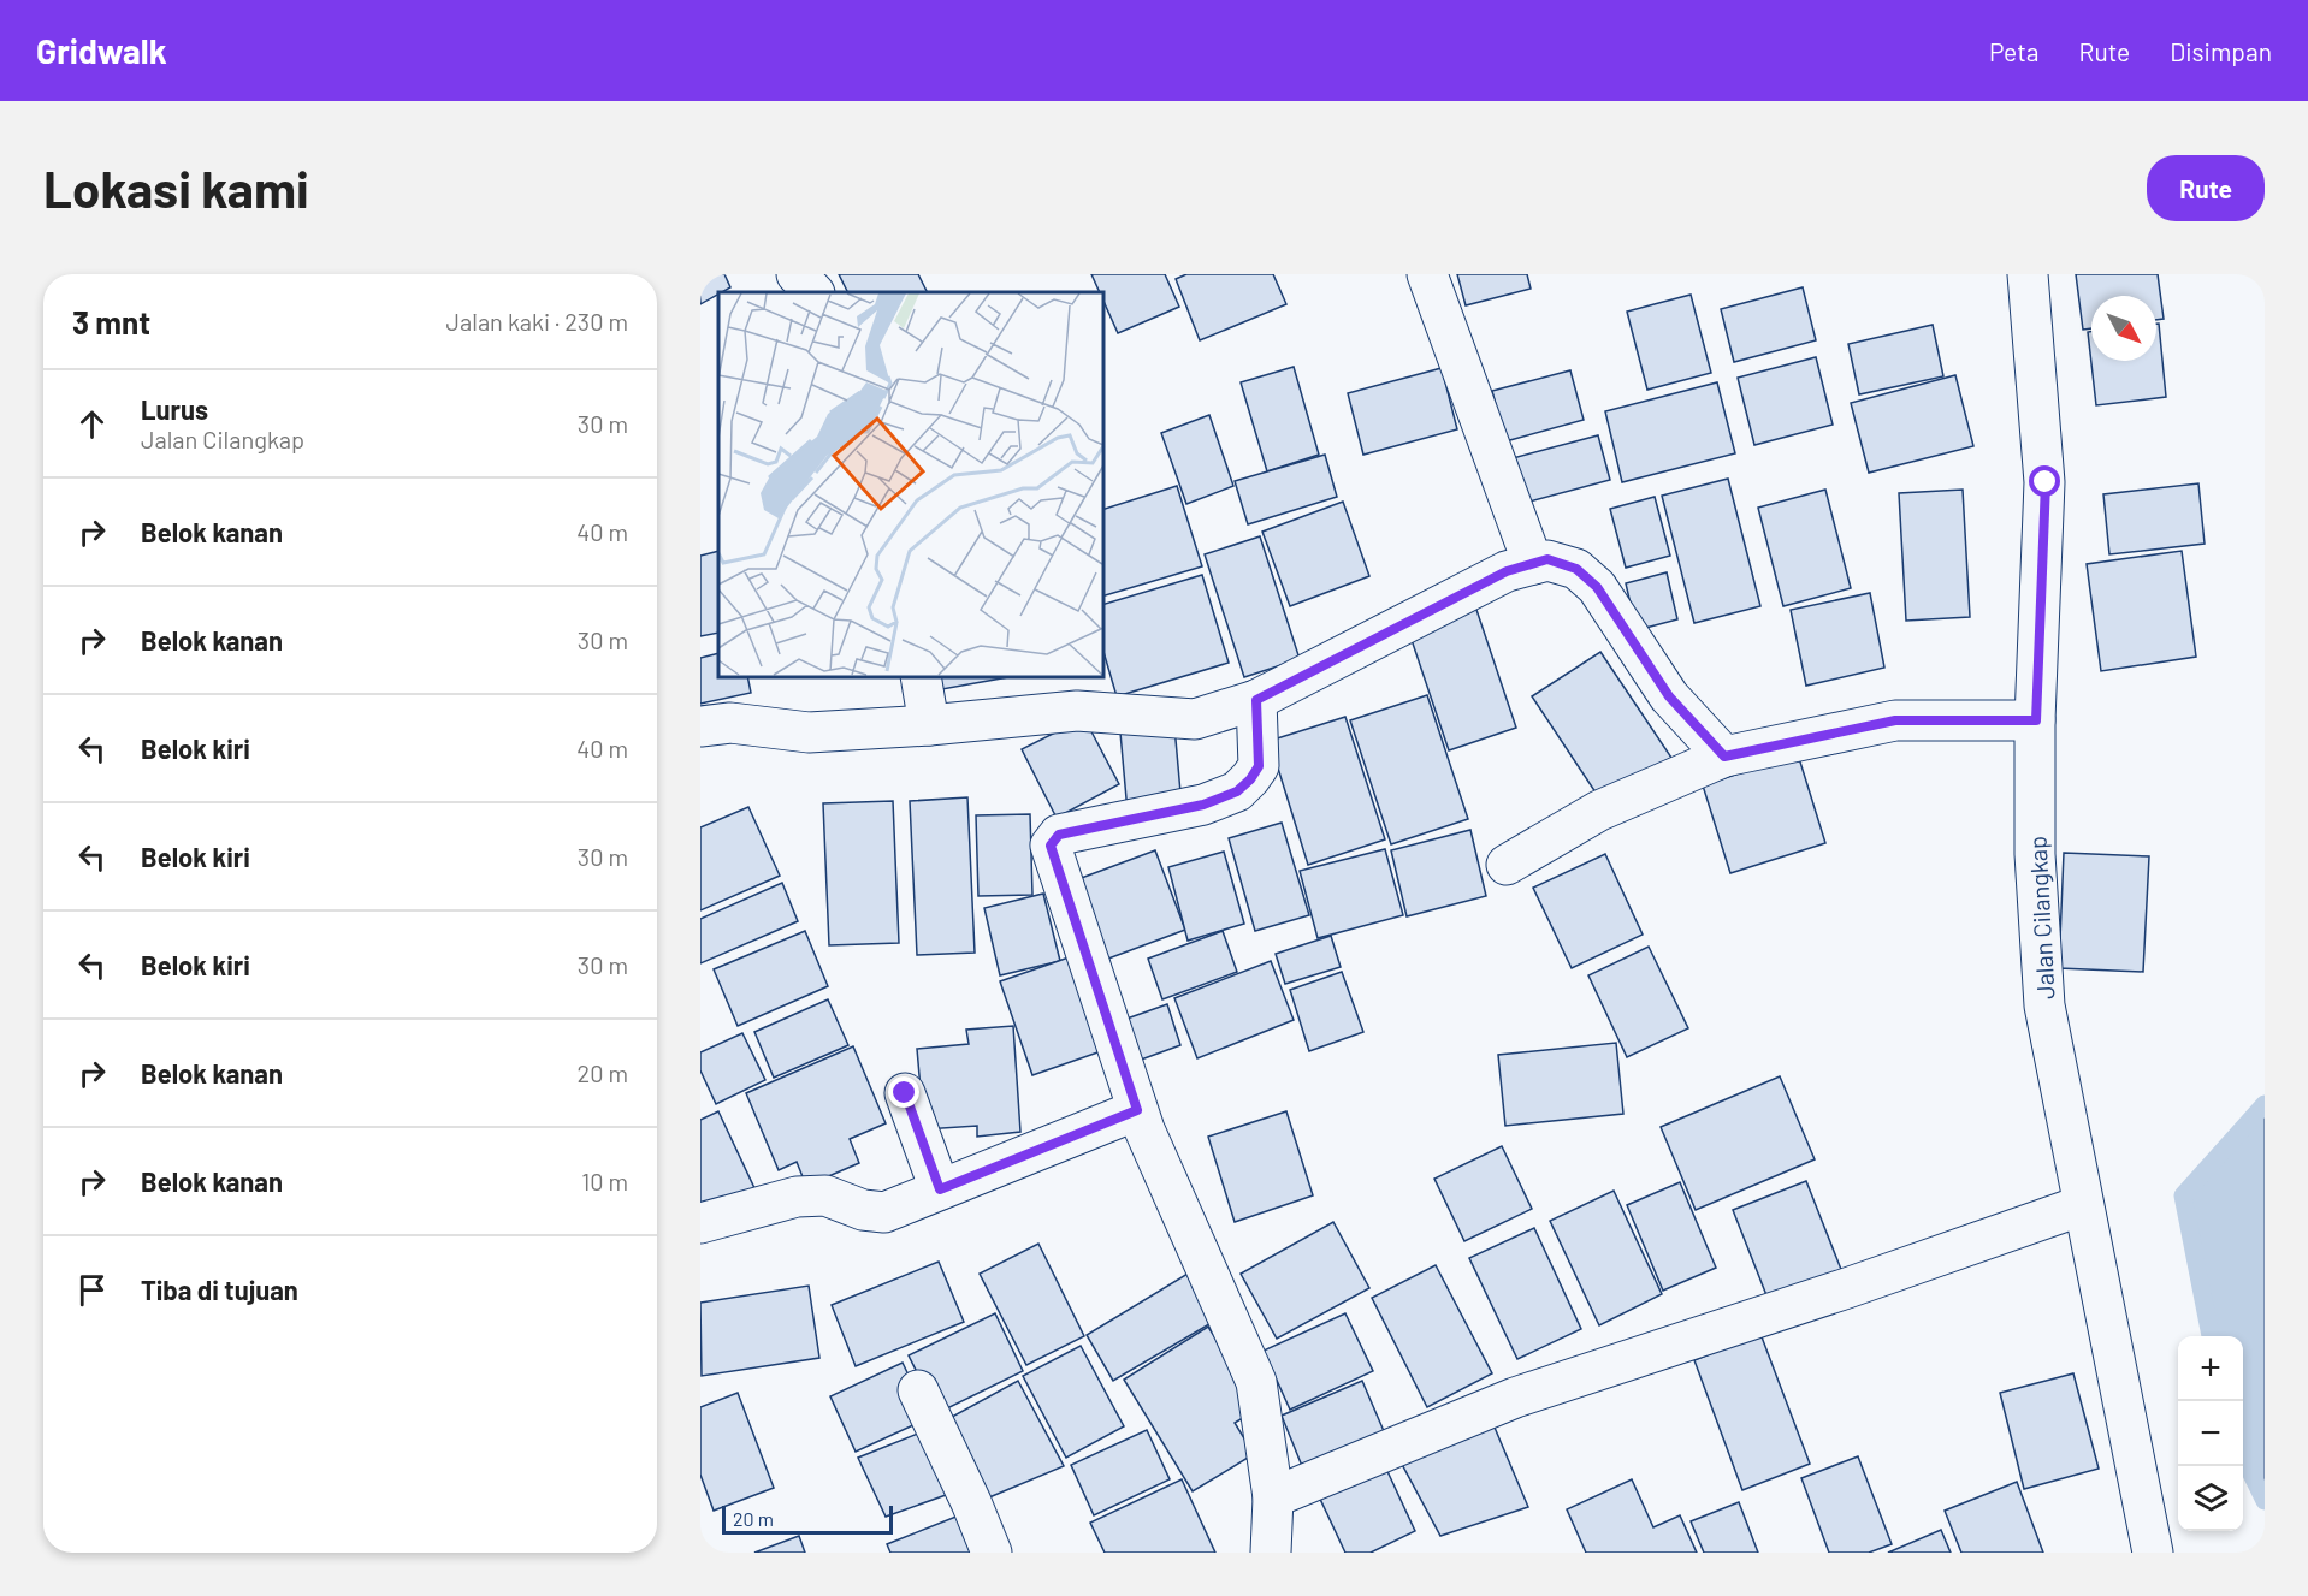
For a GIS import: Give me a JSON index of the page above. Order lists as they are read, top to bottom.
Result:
{
  "streets": {
    "street": ["Jalan Cilangkap"]
  },
  "scale_bar": "20 m",
  "north": "bottom right",
  "page": {
    "header": "Gridwalk",
    "nav": ["Peta", "Rute", "Disimpan"],
    "buttons": "Rute",
    "title": "Lokasi kami",
    "heading": ["3 mnt", "Jalan kaki · 230 m"],
    "list": [
      ["Lurus", "Jalan Cilangkap", "30 m"],
      ["Belok kanan", "40 m"],
      ["Belok kanan", "30 m"],
      ["Belok kiri", "40 m"],
      ["Belok kiri", "30 m"],
      ["Belok kiri", "30 m"],
      ["Belok kanan", "20 m"],
      ["Belok kanan", "10 m"],
      "Tiba di tujuan"
    ],
    "map_buttons": ["+", "−"],
    "scale": "20 m"
  }
}
